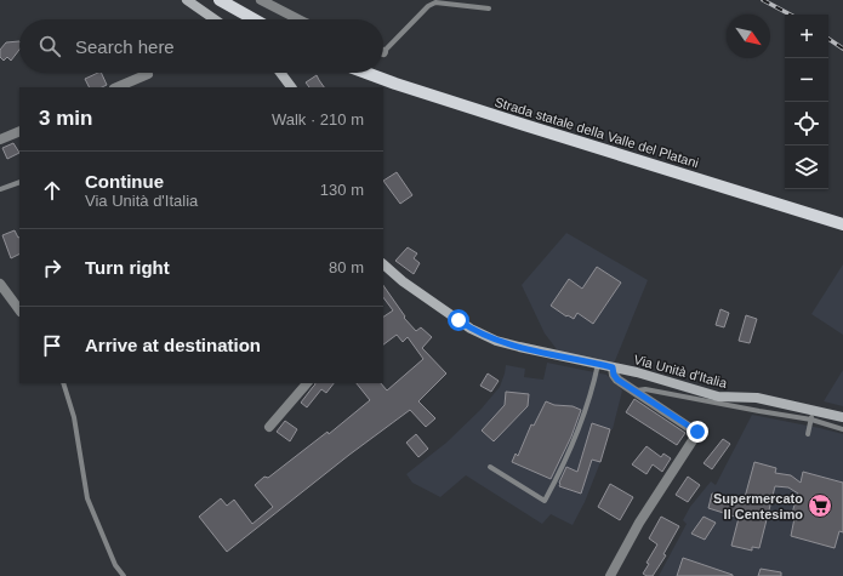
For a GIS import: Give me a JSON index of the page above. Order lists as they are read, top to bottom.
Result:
{
  "streets": {
    "main road": ["Strada statale della Valle del Platani"],
    "street": ["Via Unità d'Italia"]
  },
  "places": {
    "supermarket": ["Supermercato Il Centesimo"]
  },
  "north": "bottom right",
  "page": {
    "map_buttons": ["+", "−"],
    "search": "Search here",
    "heading": ["3 min", "Walk · 210 m"],
    "list": [
      ["Continue", "Via Unità d'Italia", "130 m"],
      ["Turn right", "80 m"],
      "Arrive at destination"
    ]
  }
}
